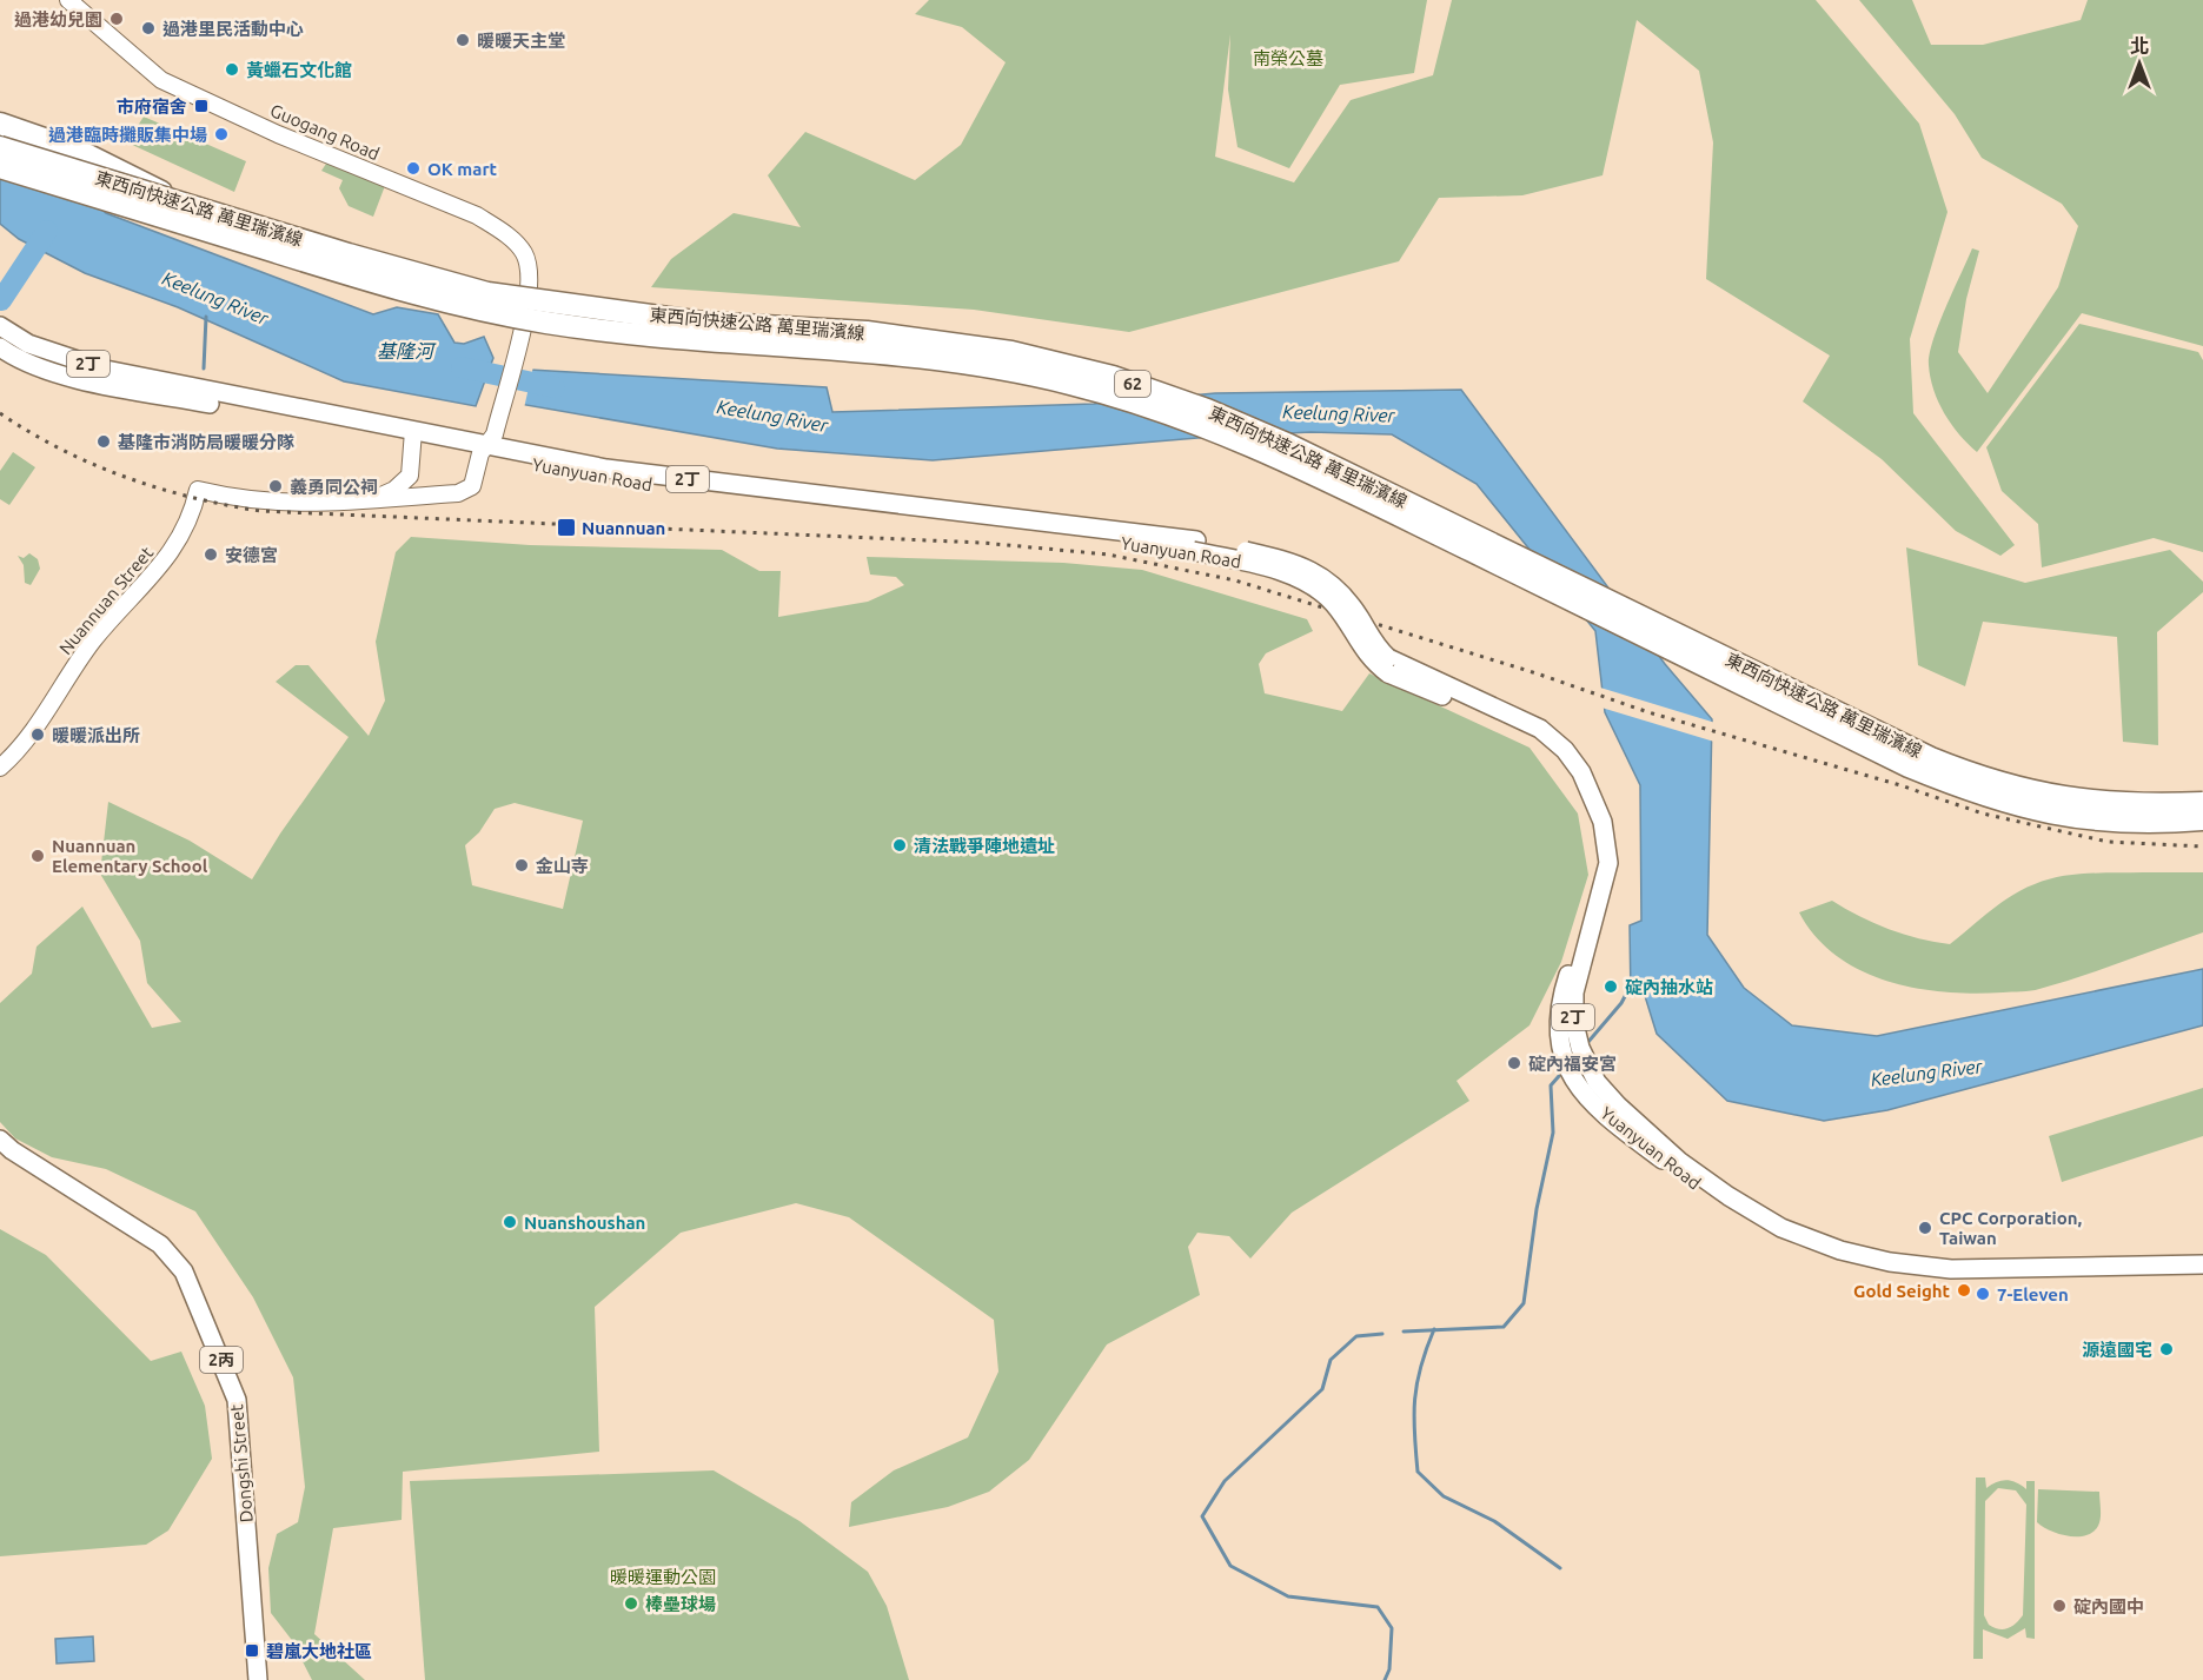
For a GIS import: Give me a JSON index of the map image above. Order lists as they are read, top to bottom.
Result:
{
  "streets": {
    "highway": ["東西向快速公路 萬里瑞濱線", "62"],
    "main road": [
      "2丁",
      "Yuanyuan Road",
      "2丙",
      "Dongshi Street"
    ],
    "street": ["Guogang Road", "Nuannuan Street"]
  },
  "crossings": [
    ["Guogang Road", "Yuanyuan Road"],
    ["Guogang Road", "Nuannuan Street"],
    ["2丁", "Yuanyuan Road"],
    ["Yuanyuan Road", "Nuannuan Street"]
  ],
  "water": ["Keelung River", "基隆河"],
  "parks": ["南榮公墓", "暖暖運動公園"],
  "places": {
    "other": [
      "過港幼兒園",
      "過港里民活動中心",
      "暖暖天主堂",
      "黃蠟石文化館",
      "過港臨時攤販集中場",
      "OK mart",
      "基隆市消防局暖暖分隊",
      "義勇同公祠",
      "安德宮",
      "暖暖派出所",
      "清法戰爭陣地遺址",
      "Nuannuan Elementary School",
      "金山寺",
      "碇內抽水站",
      "碇內福安宮",
      "Nuanshoushan",
      "CPC Corporation, Taiwan",
      "Gold Seight",
      "7-Eleven",
      "源遠國宅",
      "棒壘球場",
      "碇內國中"
    ],
    "transit": ["市府宿舍", "Nuannuan", "碧嵐大地社區"]
  },
  "north": "top"
}
